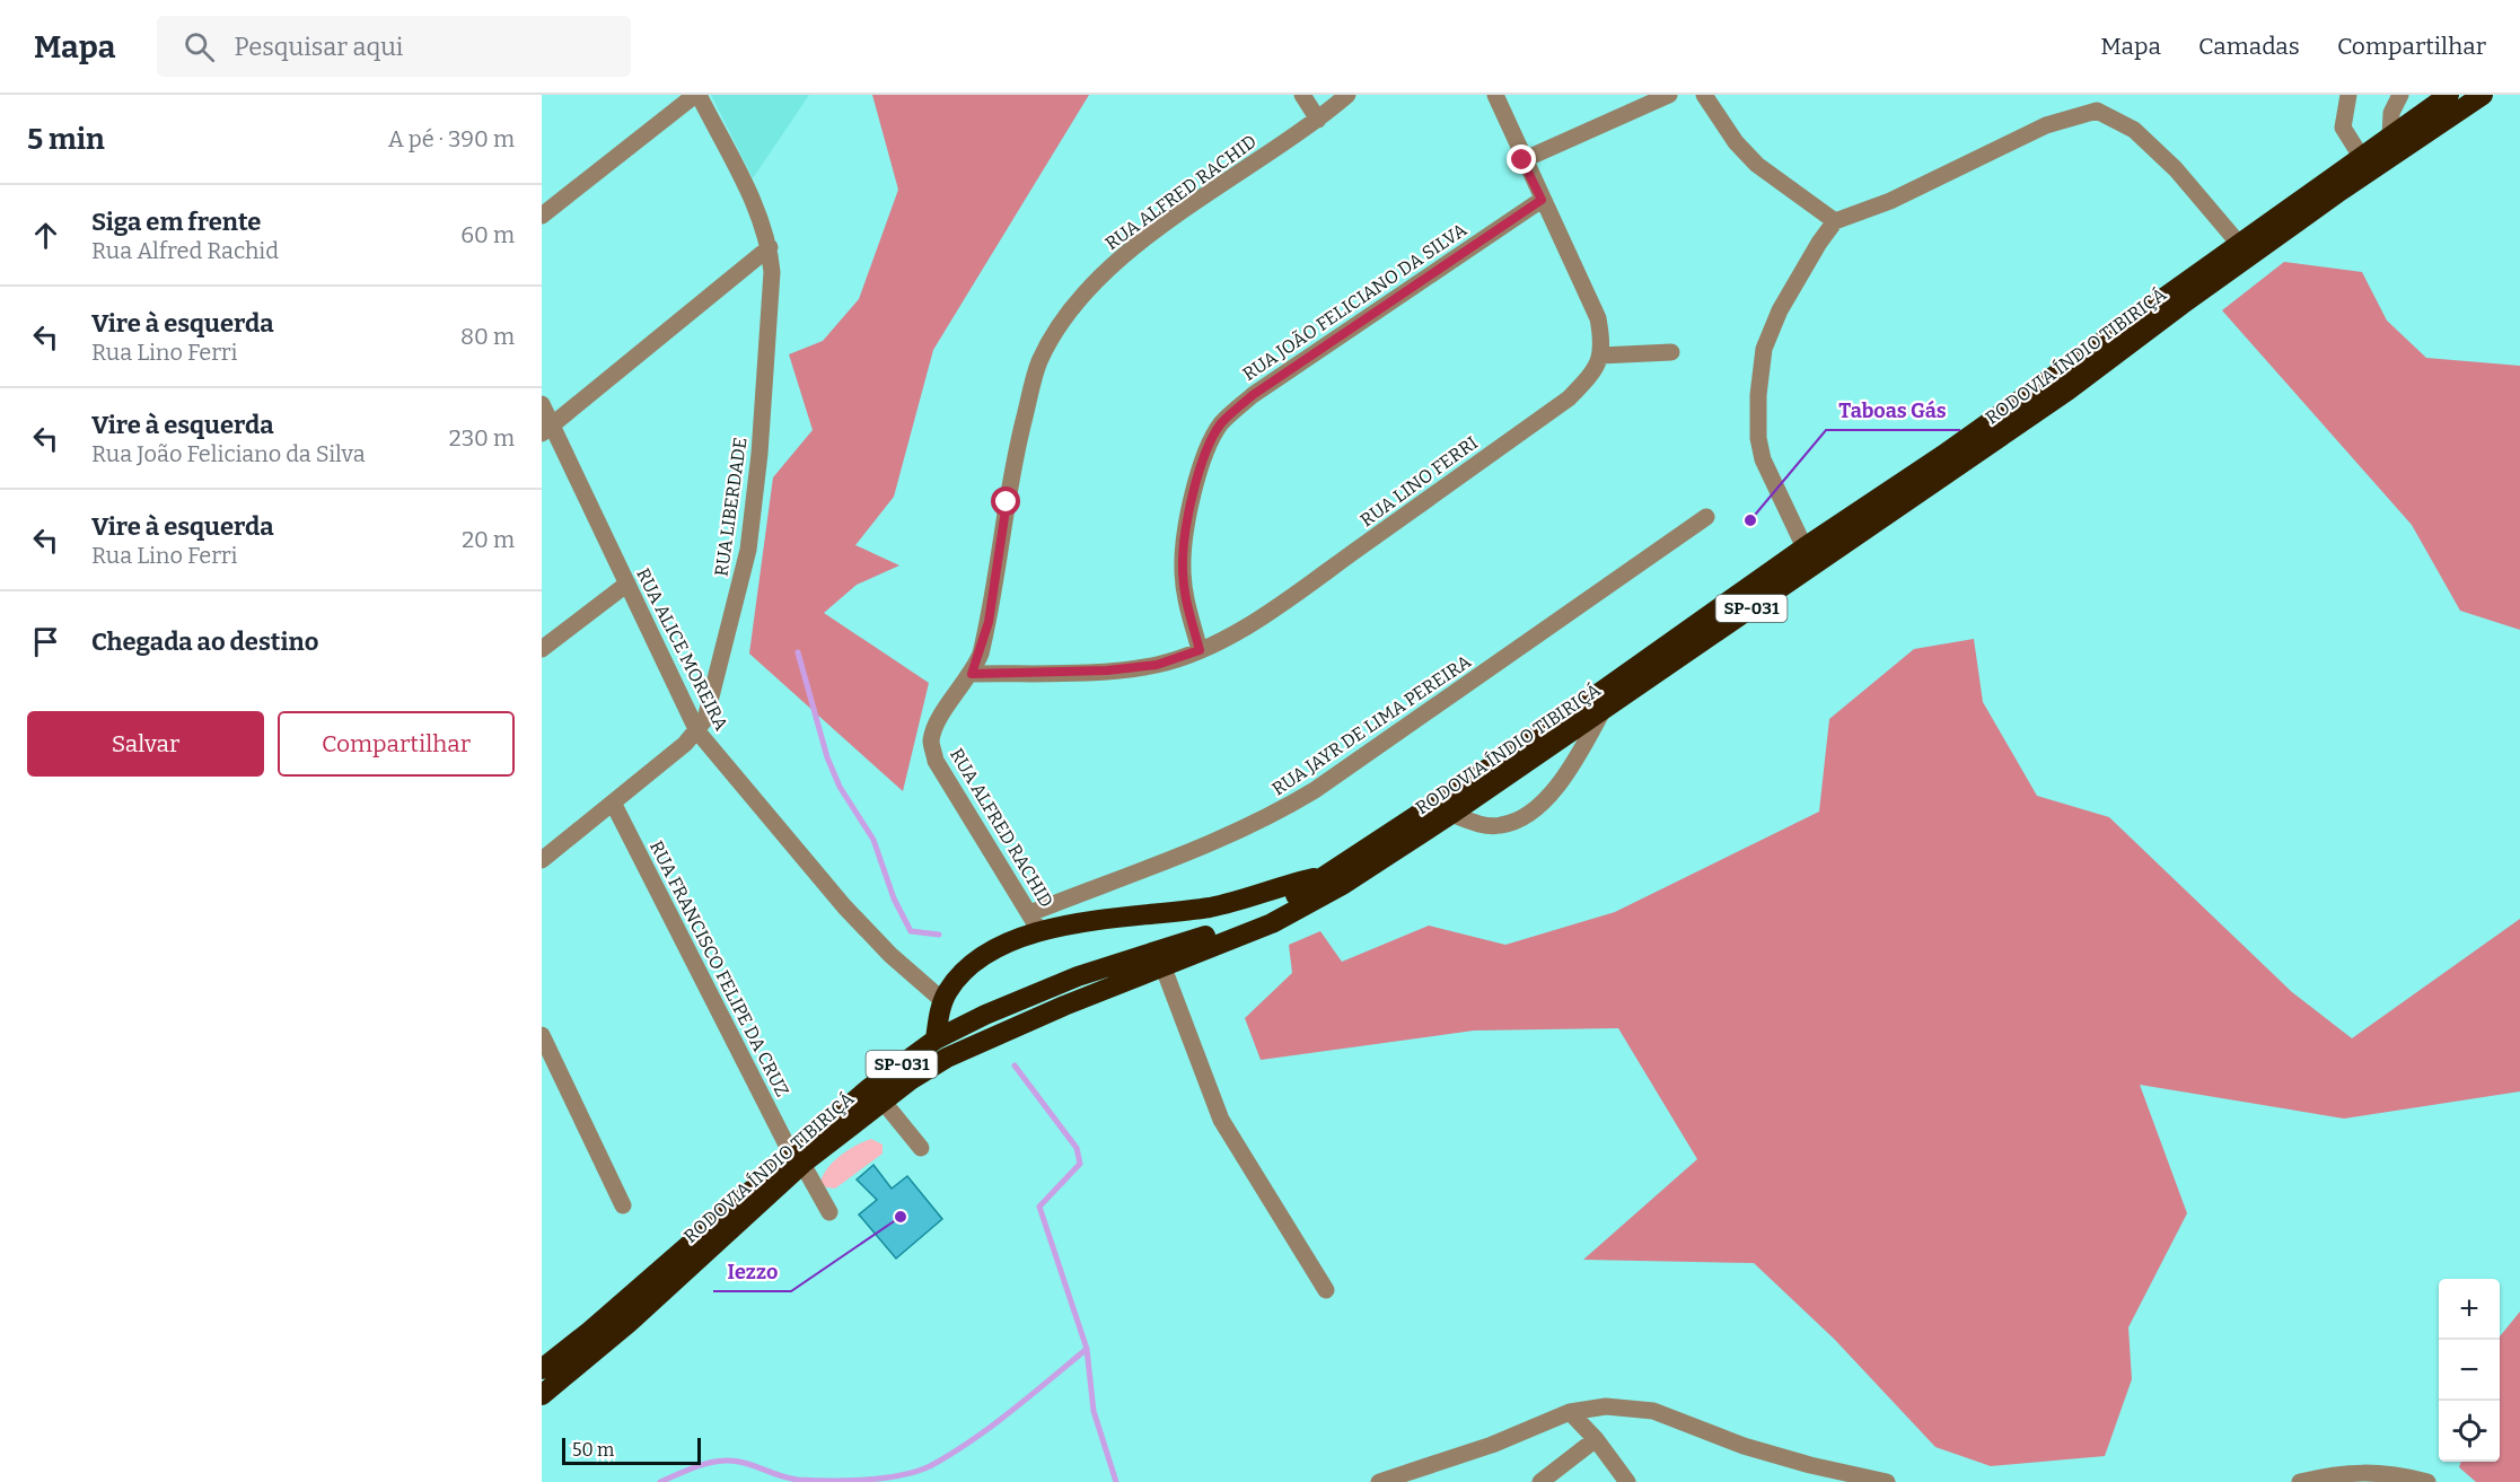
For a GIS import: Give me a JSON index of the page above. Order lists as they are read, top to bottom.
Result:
{
  "streets": {
    "highway": ["RODOVIA ÍNDIO TIBIRIÇÁ", "SP-031"],
    "street": [
      "RUA ALFRED RACHID",
      "RUA JOÃO FELICIANO DA SILVA",
      "RUA LINO FERRI",
      "RUA LIBERDADE",
      "RUA ALICE MOREIRA",
      "RUA JAYR DE LIMA PEREIRA",
      "RUA FRANCISCO FELIPE DA CRUZ"
    ]
  },
  "crossings": [
    ["RUA ALFRED RACHID", "RUA LINO FERRI"],
    ["RUA ALFRED RACHID", "RUA JAYR DE LIMA PEREIRA"],
    ["RUA JOÃO FELICIANO DA SILVA", "RUA LINO FERRI"],
    ["RODOVIA ÍNDIO TIBIRIÇÁ", "RUA FRANCISCO FELIPE DA CRUZ"],
    ["RUA LIBERDADE", "RUA ALICE MOREIRA"],
    ["RUA LIBERDADE", "RUA FRANCISCO FELIPE DA CRUZ"]
  ],
  "places": ["Taboas Gás", "Iezzo"],
  "scale_bar": "50 m",
  "page": {
    "header": "Mapa",
    "search": "Pesquisar aqui",
    "nav": ["Mapa", "Camadas", "Compartilhar"],
    "heading": ["5 min", "A pé · 390 m"],
    "list": [
      ["Siga em frente", "Rua Alfred Rachid", "60 m"],
      ["Vire à esquerda", "Rua Lino Ferri", "80 m"],
      ["Vire à esquerda", "Rua João Feliciano da Silva", "230 m"],
      ["Vire à esquerda", "Rua Lino Ferri", "20 m"],
      "Chegada ao destino"
    ],
    "buttons": ["Salvar", "Compartilhar"],
    "map_buttons": ["+", "−"],
    "scale": "50 m"
  }
}
